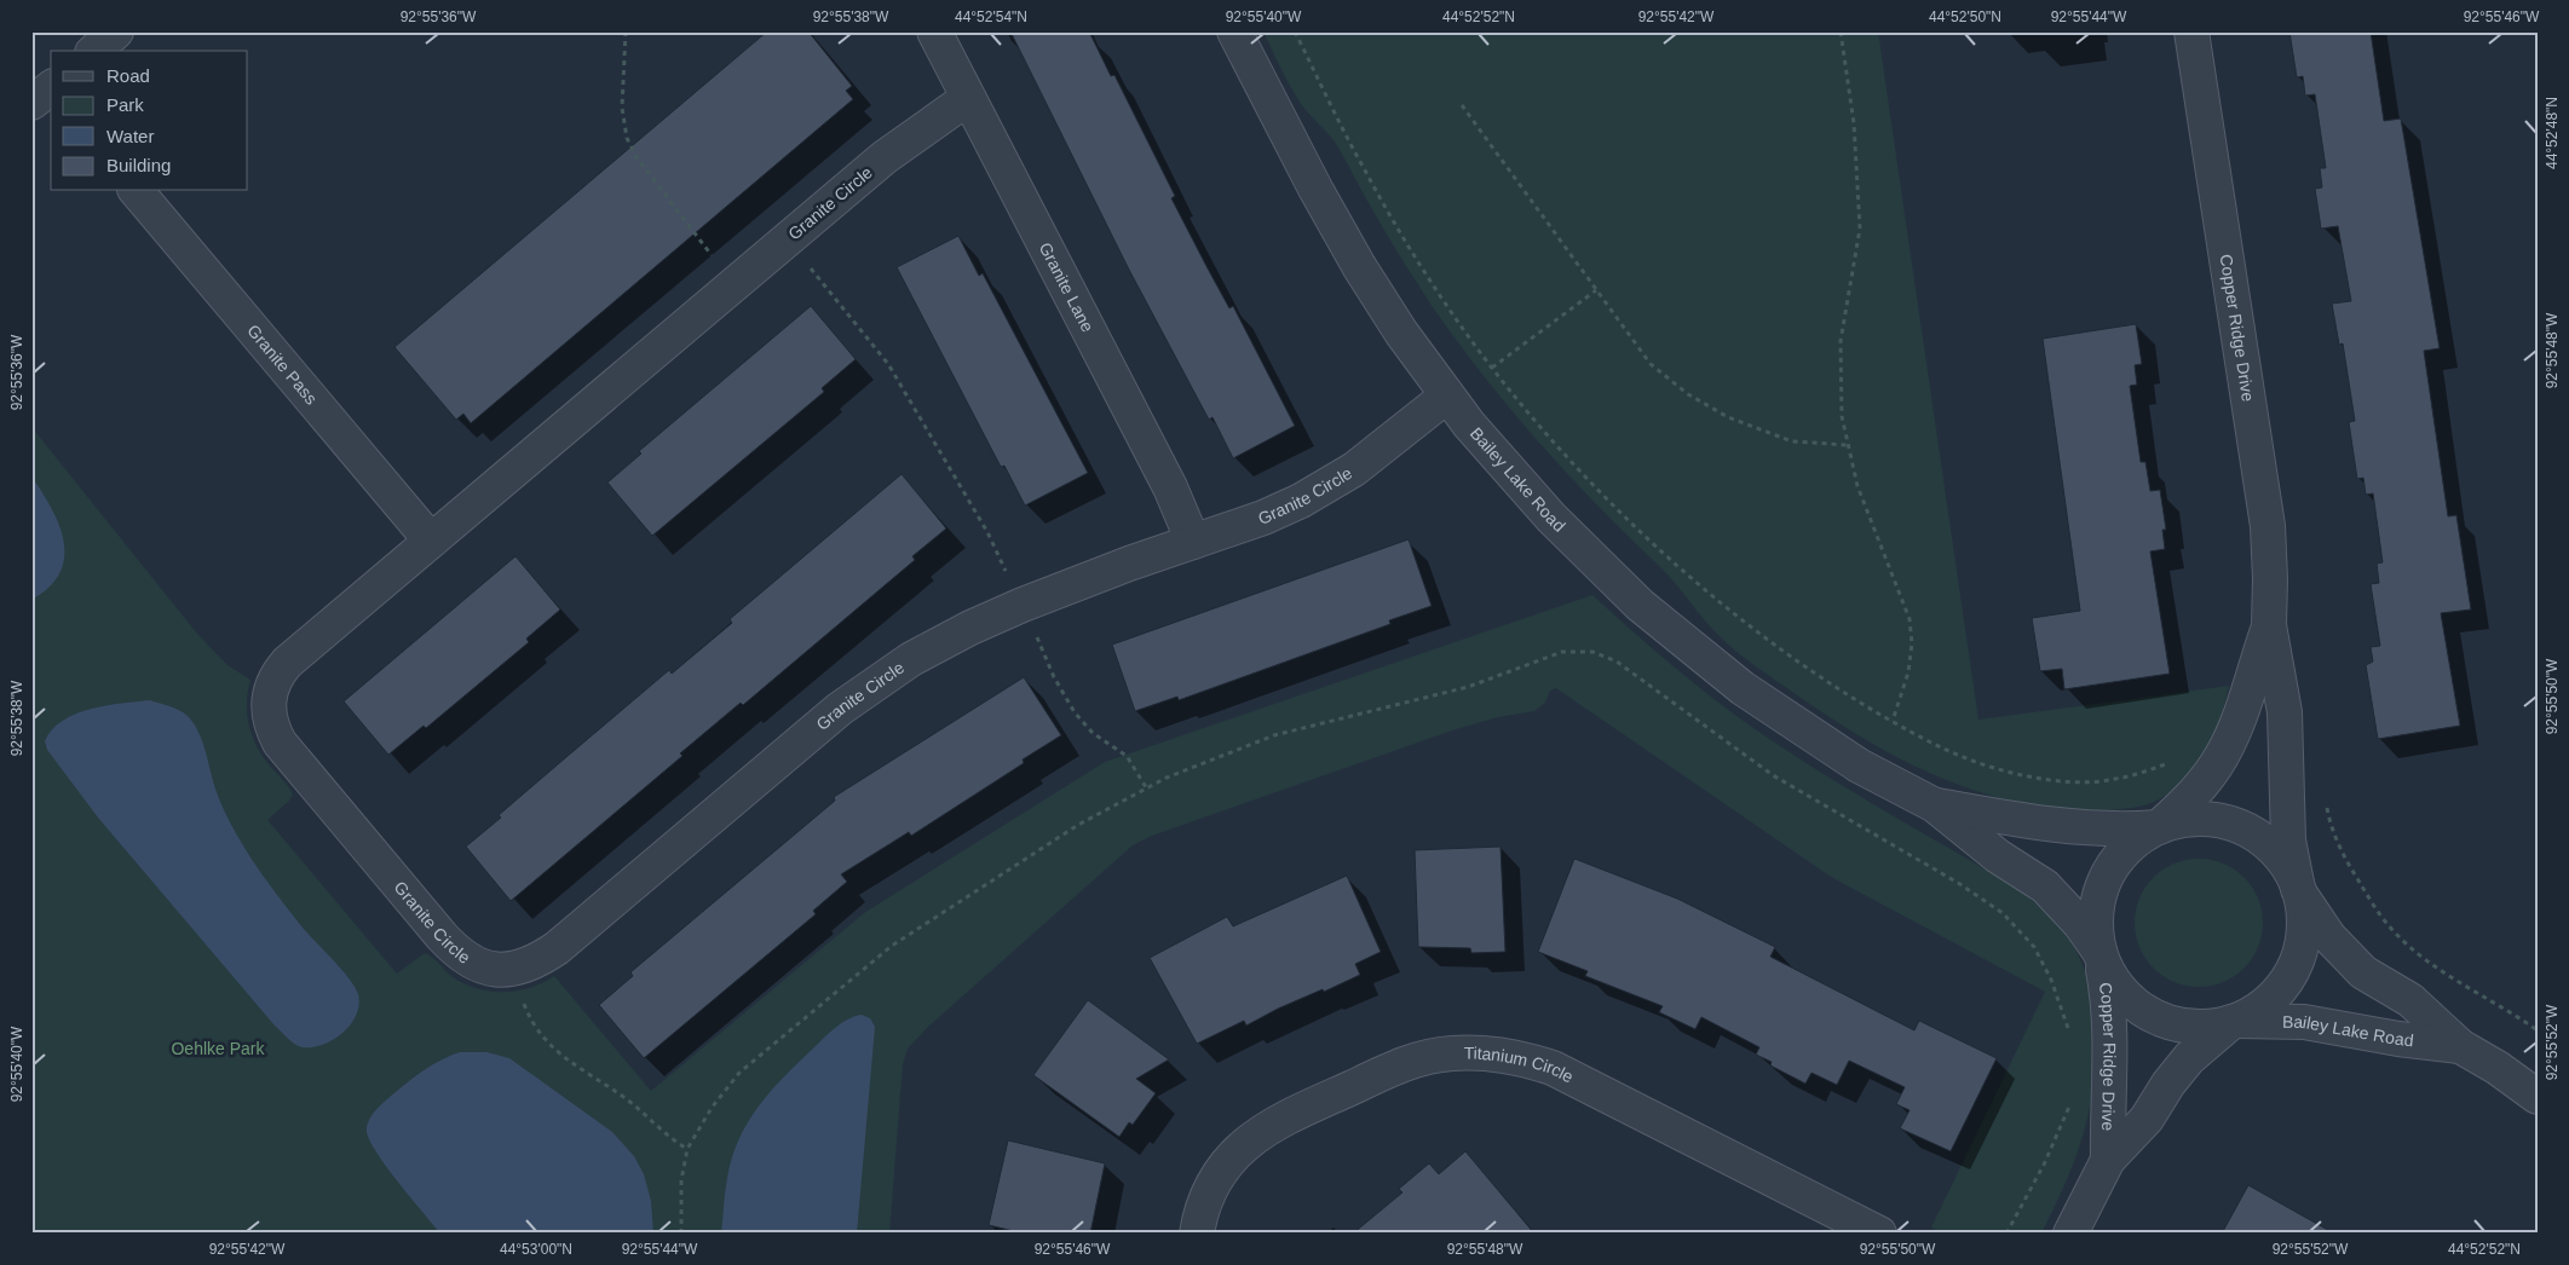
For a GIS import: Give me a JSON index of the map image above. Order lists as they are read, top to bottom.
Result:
{
  "streets": {
    "street": [
      "Granite Circle",
      "Granite Lane",
      "Copper Ridge Drive",
      "Granite Pass",
      "Bailey Lake Road",
      "Titanium Circle"
    ]
  },
  "crossings": [
    ["Granite Circle", "Granite Lane"],
    ["Granite Circle", "Granite Pass"],
    ["Granite Circle", "Bailey Lake Road"],
    ["Copper Ridge Drive", "Bailey Lake Road"]
  ],
  "parks": ["Oehlke Park"],
  "legend": [
    "Road",
    "Park",
    "Water",
    "Building"
  ],
  "coordinates": [
    "92°55'36\"W",
    "92°55'38\"W",
    "44°52'54\"N",
    "92°55'40\"W",
    "44°52'52\"N",
    "92°55'42\"W",
    "44°52'50\"N",
    "92°55'44\"W",
    "92°55'46\"W",
    "44°52'48\"N",
    "92°55'48\"W",
    "92°55'50\"W",
    "92°55'52\"W",
    "44°53'00\"N"
  ]
}
